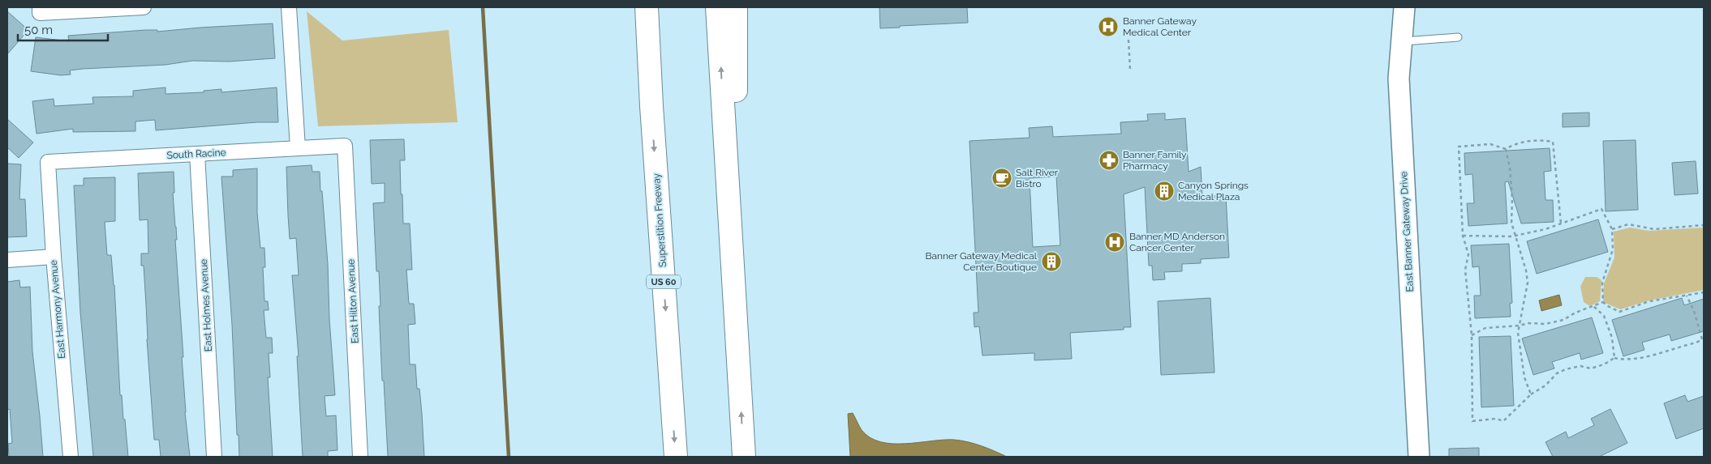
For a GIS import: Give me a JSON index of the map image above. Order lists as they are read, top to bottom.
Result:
{
  "streets": {
    "highway": ["Superstition Freeway", "US 60"],
    "street": [
      "South Racine",
      "East Banner Gateway Drive",
      "East Hilton Avenue",
      "East Holmes Avenue",
      "East Harmony Avenue"
    ]
  },
  "crossings": [
    ["South Racine", "East Hilton Avenue"],
    ["South Racine", "East Holmes Avenue"],
    ["South Racine", "East Harmony Avenue"]
  ],
  "places": {
    "hospital": ["Banner Gateway Medical Center", "Banner MD Anderson Cancer Center"],
    "pharmacy": ["Banner Family Pharmacy"],
    "cafe": ["Salt River Bistro"],
    "building": ["Canyon Springs Medical Plaza", "Banner Gateway Medical Center Boutique"]
  },
  "scale_bar": "50 m"
}
